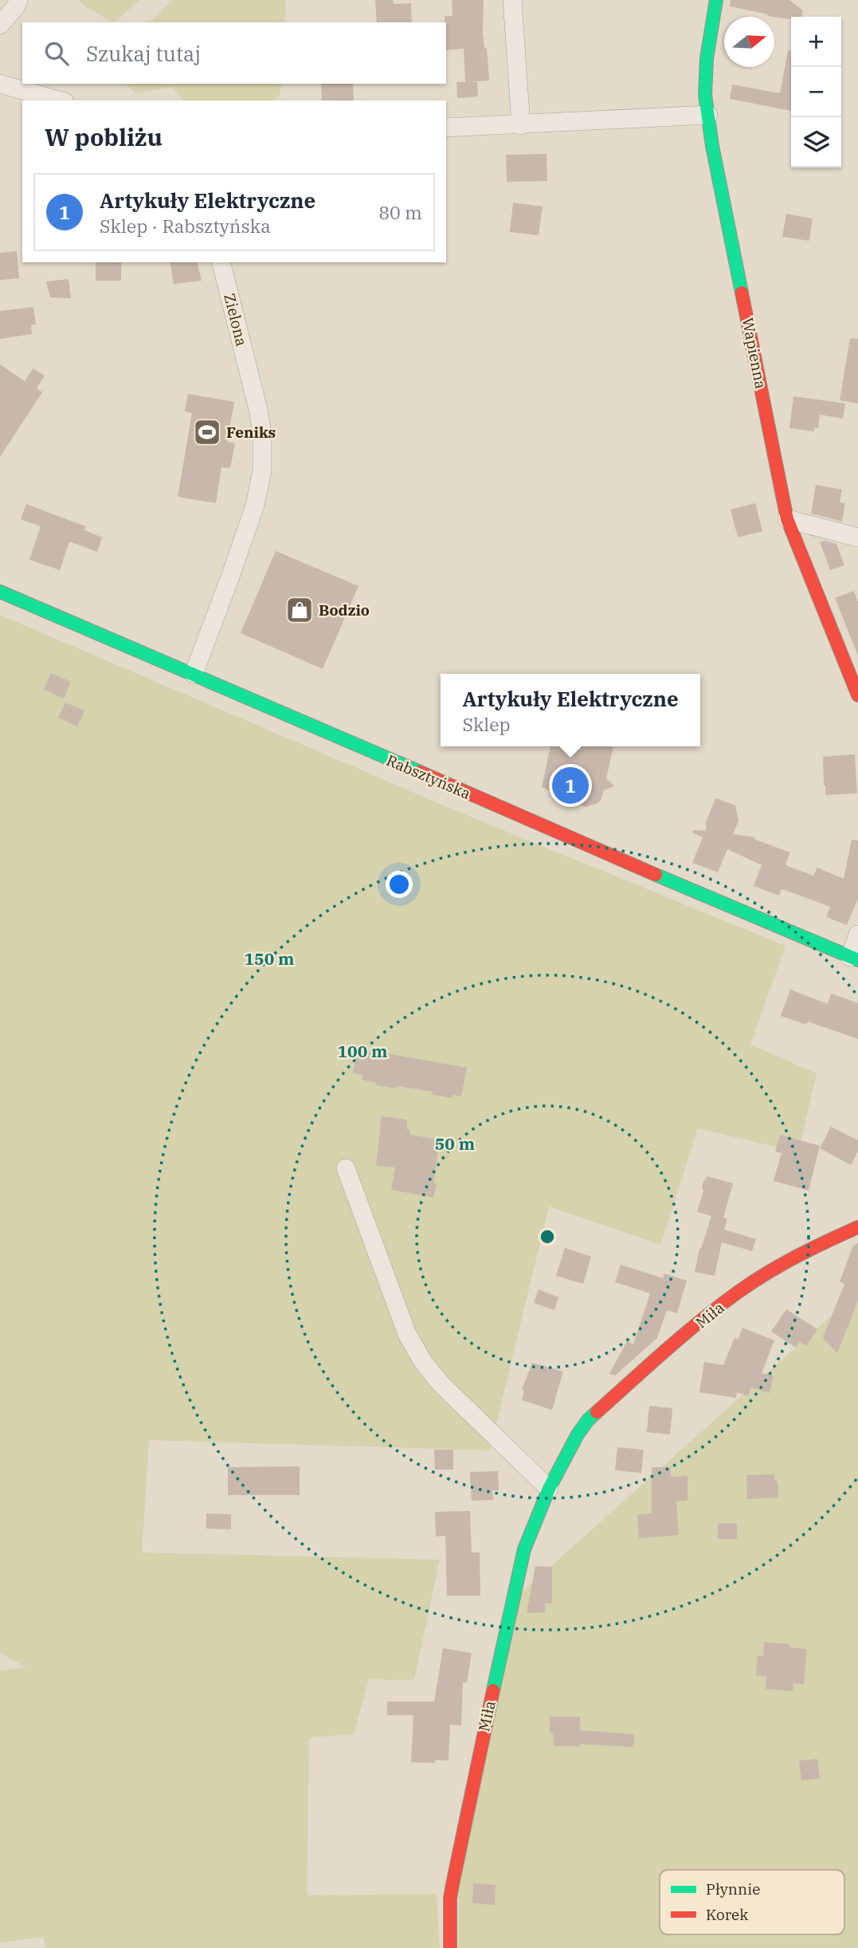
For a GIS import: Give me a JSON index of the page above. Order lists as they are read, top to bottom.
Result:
{
  "streets": {
    "street": [
      "Zielona",
      "Wapienna",
      "Rabsztyńska",
      "Miła"
    ]
  },
  "crossings": [
    ["Zielona", "Rabsztyńska"]
  ],
  "places": {
    "sports": ["Feniks"],
    "shop": ["Bodzio"]
  },
  "legend": ["Płynnie", "Korek"],
  "north": "right",
  "page": {
    "map_buttons": ["+", "−"],
    "search": "Szukaj tutaj",
    "heading": "W pobliżu",
    "list": [
      {
        "mark": "1",
        "name": "Artykuły Elektryczne",
        "note": "Sklep · Rabsztyńska",
        "value": "80 m"
      }
    ],
    "popup": ["Artykuły Elektryczne", "Sklep"],
    "pins": "1"
  },
  "rings": ["150 m", "100 m", "50 m"]
}
